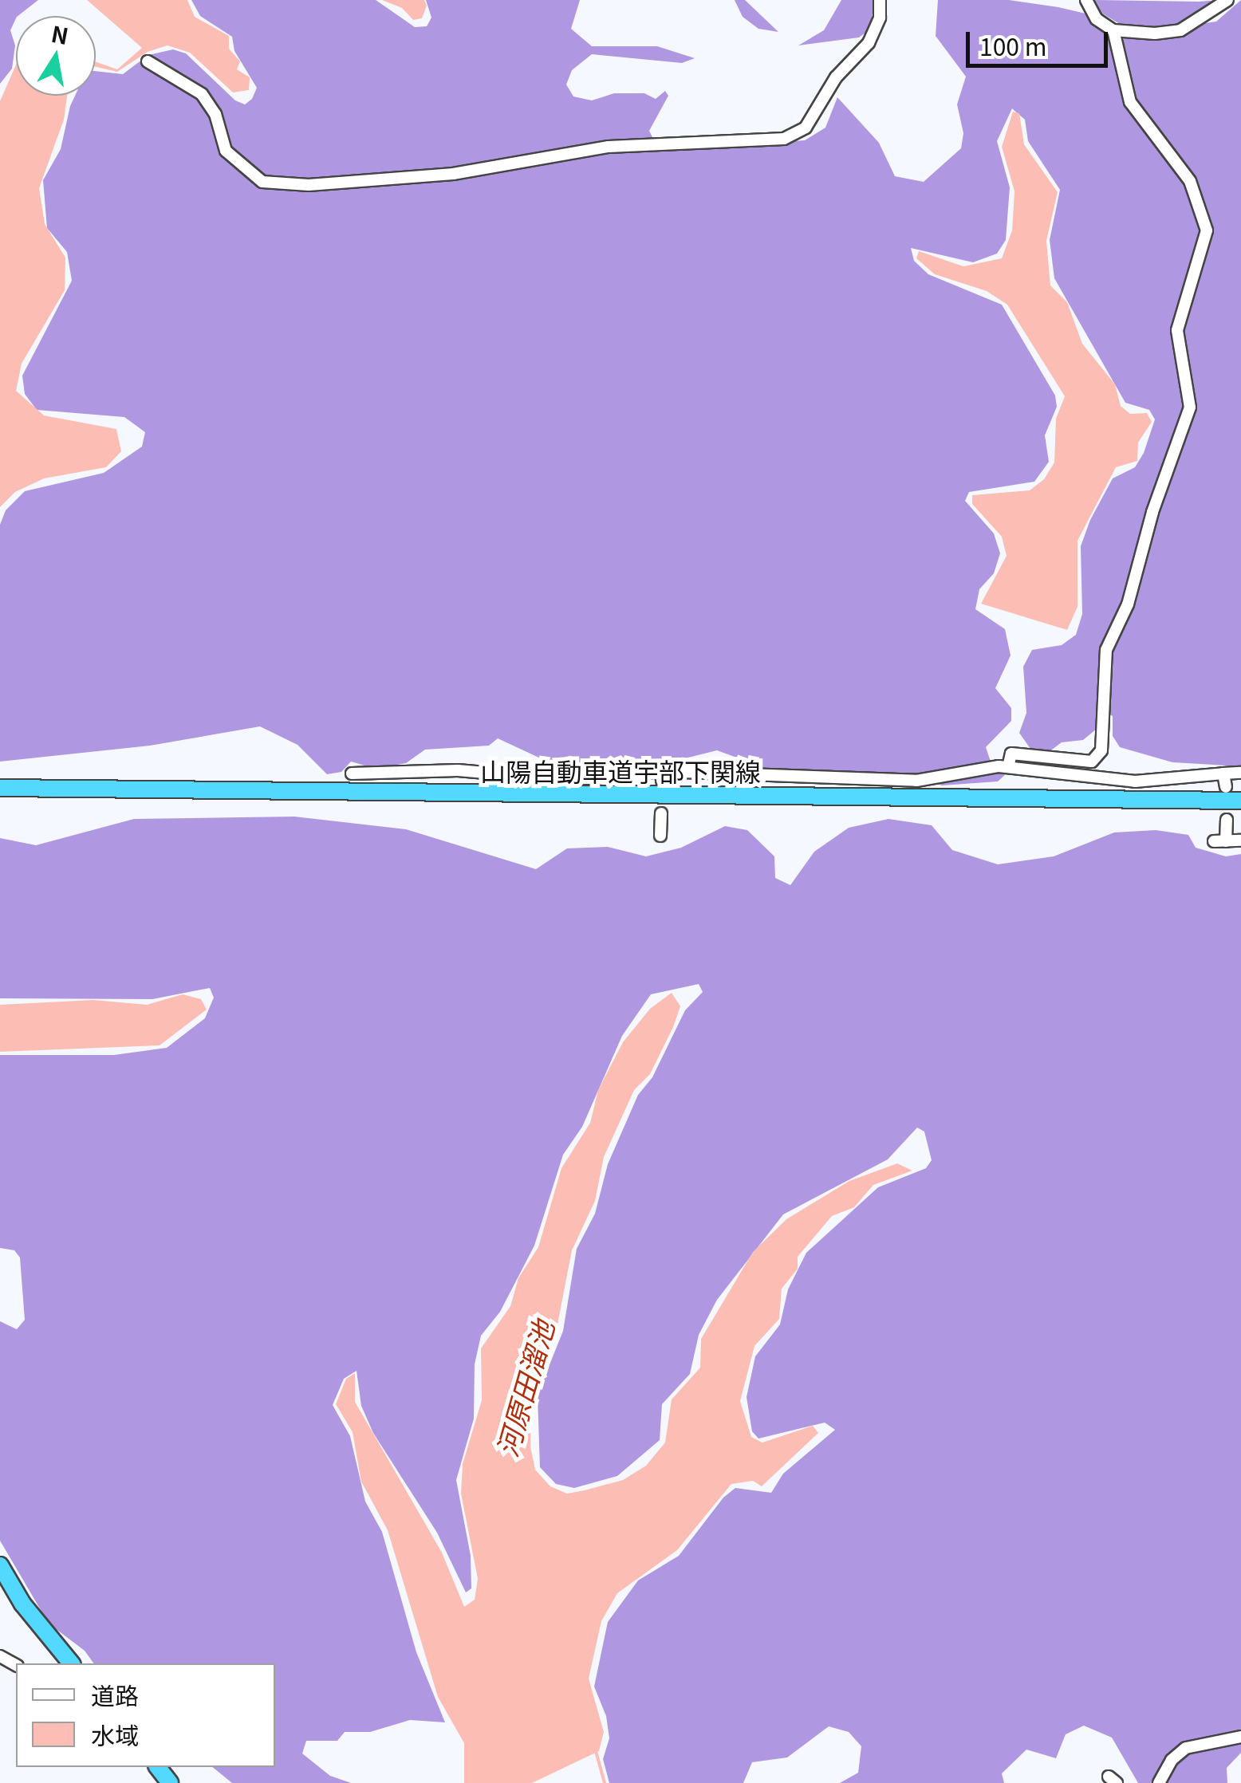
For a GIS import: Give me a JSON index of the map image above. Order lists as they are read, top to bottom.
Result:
{
  "streets": {
    "highway": ["山陽自動車道宇部下関線"]
  },
  "water": ["河原田溜池"],
  "legend": ["道路", "水域"],
  "scale_bar": "100 m",
  "north": "top"
}
